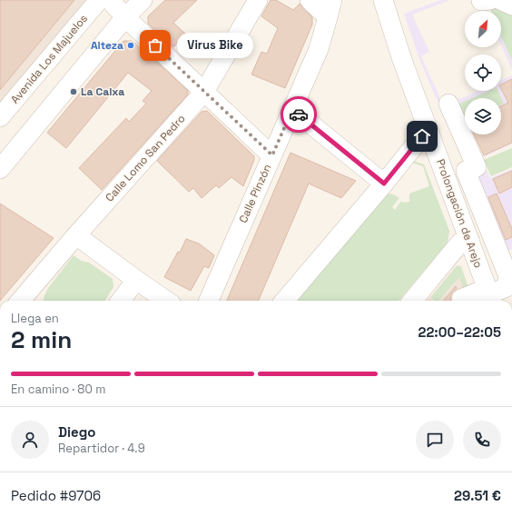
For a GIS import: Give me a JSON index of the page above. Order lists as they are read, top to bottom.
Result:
{
  "streets": {
    "street": [
      "Avenida Los Majuelos",
      "Calle Lomo San Pedro",
      "Calle Pinzón",
      "Prolongación de Arejo"
    ]
  },
  "places": ["Alteza", "Virus Bike", "La Caixa"],
  "north": "top right",
  "page": {
    "bubble": "Virus Bike",
    "heading": ["2 min", "Llega en", "22:00–22:05"],
    "panel": [
      "Diego",
      "Repartidor · 4.9",
      "Pedido #9706",
      "29.51 €"
    ],
    "bar": "En camino · 80 m"
  }
}
